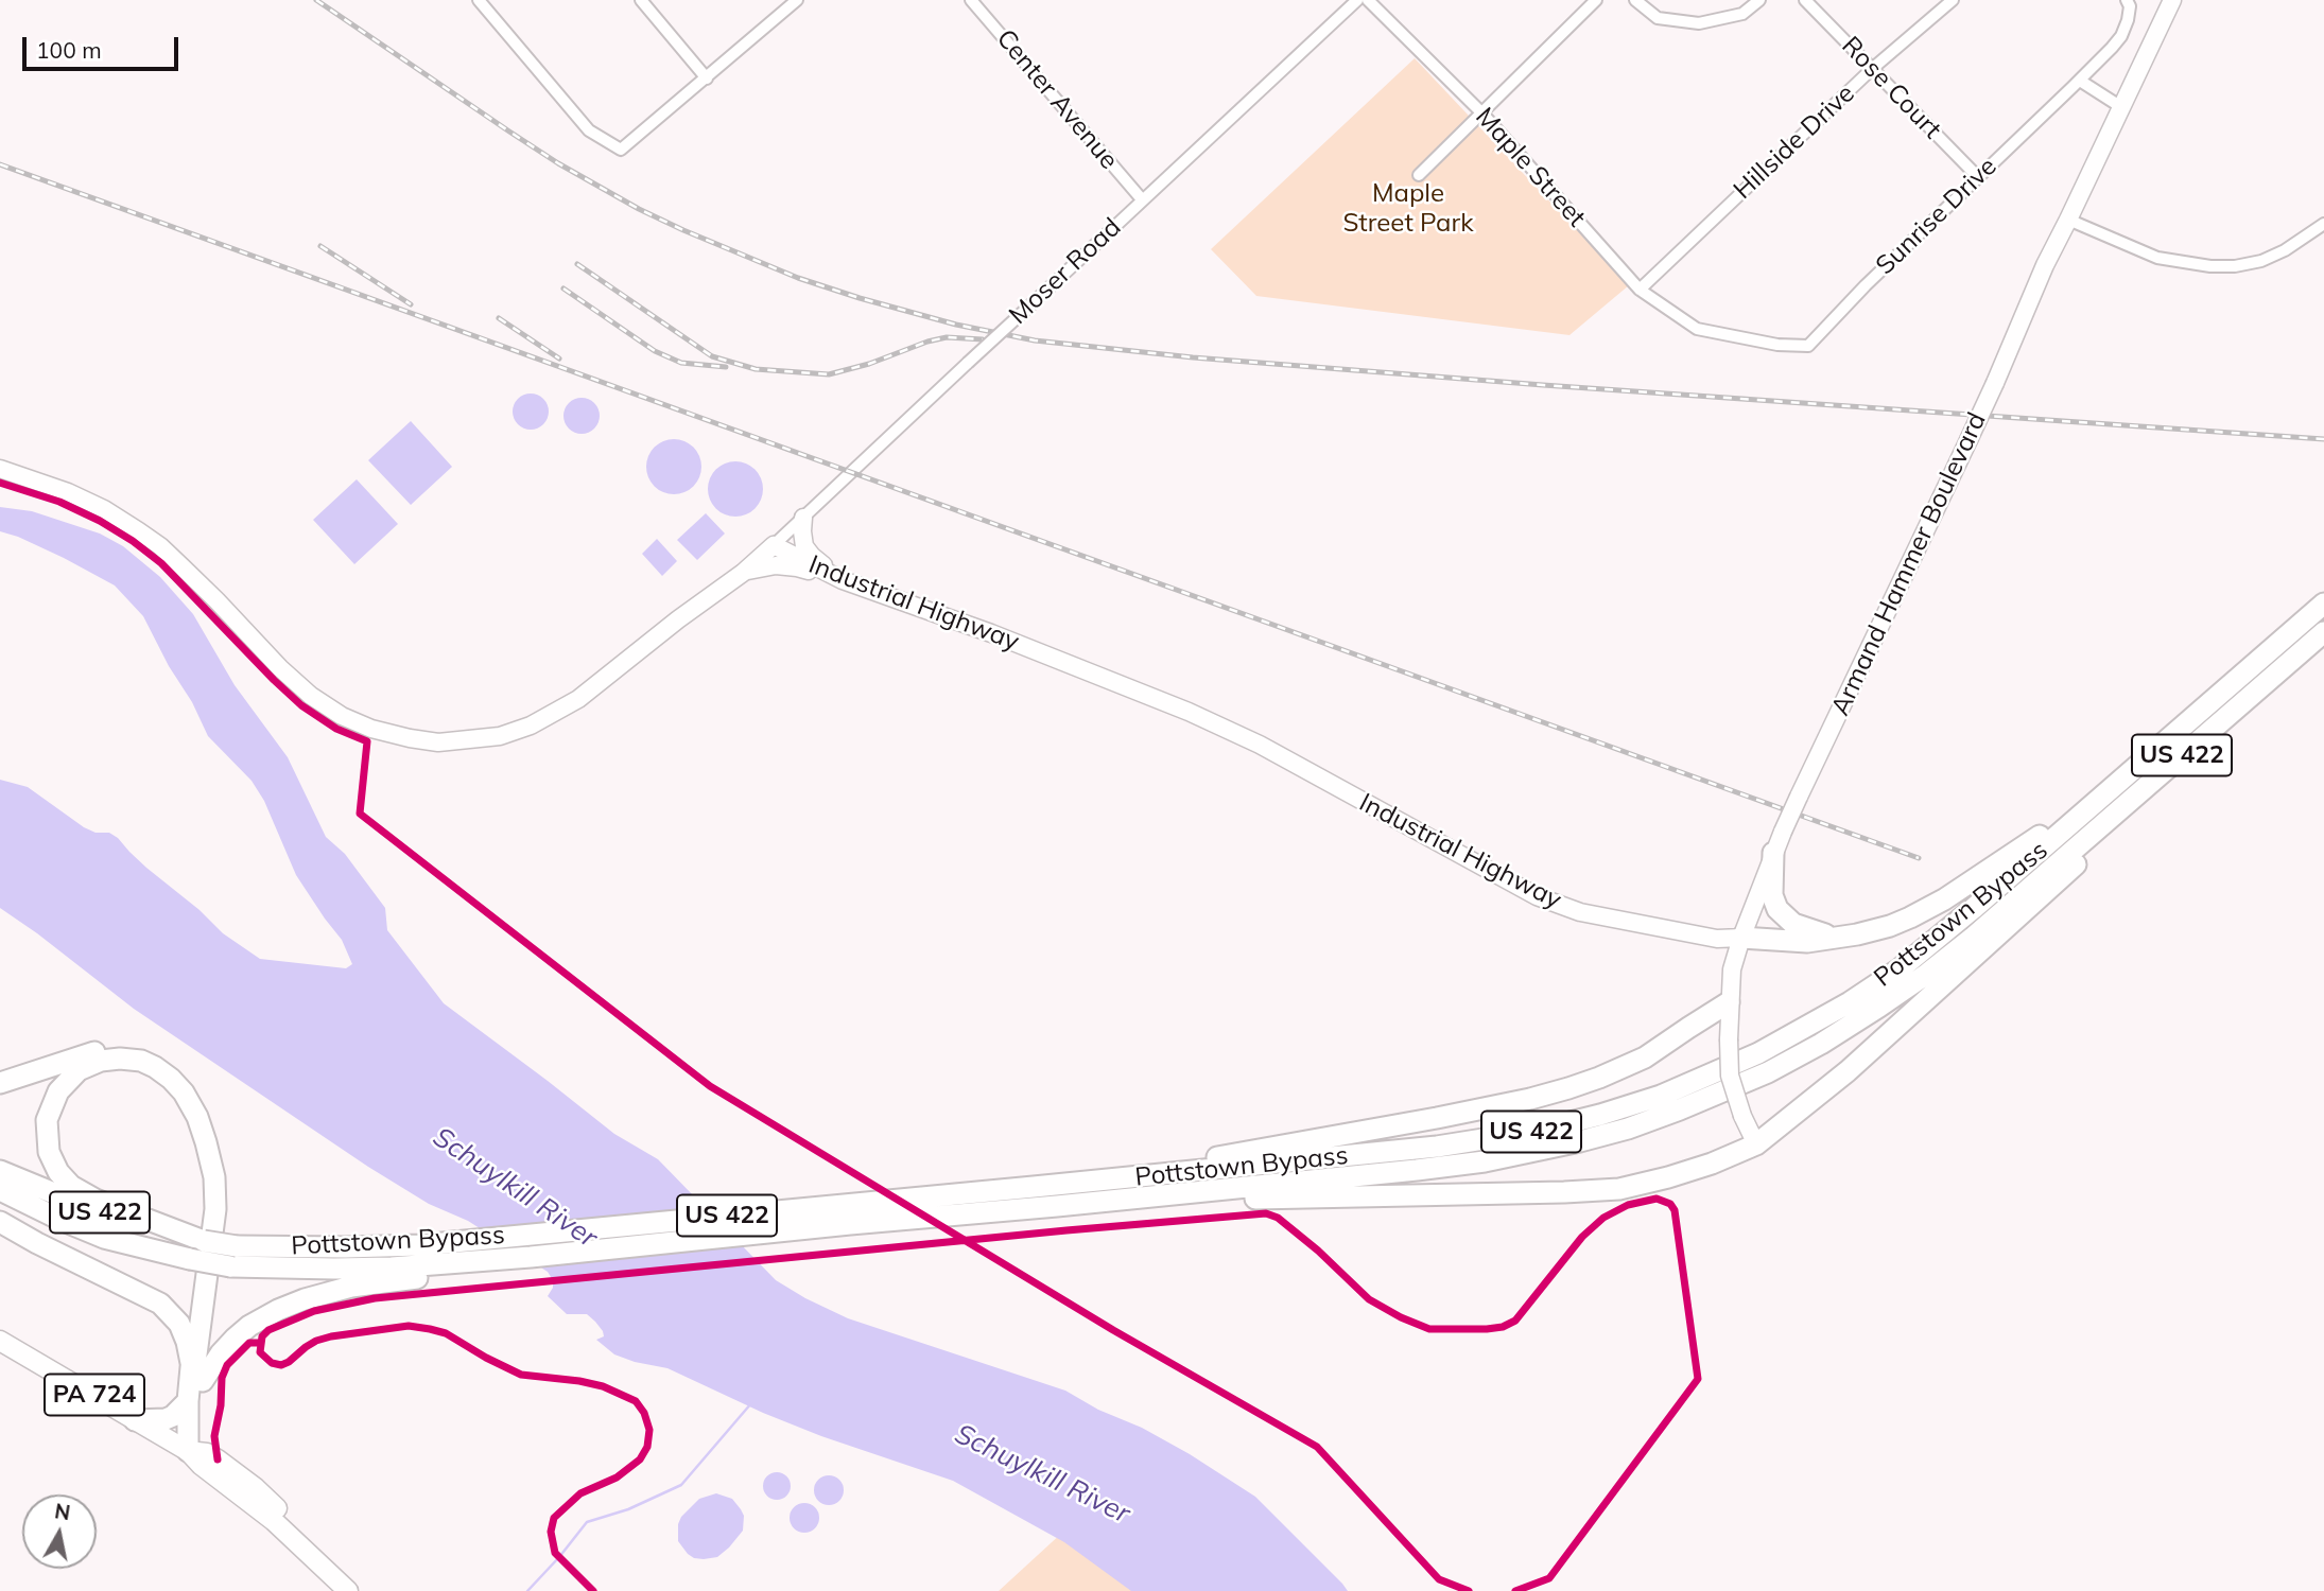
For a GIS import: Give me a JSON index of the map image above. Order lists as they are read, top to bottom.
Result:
{
  "streets": {
    "highway": ["US 422", "Pottstown Bypass"],
    "main road": ["PA 724"],
    "street": [
      "Rose Court",
      "Center Avenue",
      "Hillside Drive",
      "Maple Street",
      "Sunrise Drive",
      "Moser Road",
      "Armand Hammer Boulevard",
      "Industrial Highway"
    ]
  },
  "crossings": [
    ["Rose Court", "Hillside Drive"],
    ["Rose Court", "Sunrise Drive"],
    ["Center Avenue", "Moser Road"],
    ["Hillside Drive", "Maple Street"],
    ["Maple Street", "Sunrise Drive"],
    ["Moser Road", "Industrial Highway"],
    ["Armand Hammer Boulevard", "Industrial Highway"],
    ["US 422", "Pottstown Bypass"]
  ],
  "water": ["Schuylkill River"],
  "parks": ["Maple Street Park"],
  "scale_bar": "100 m",
  "north": "top"
}
